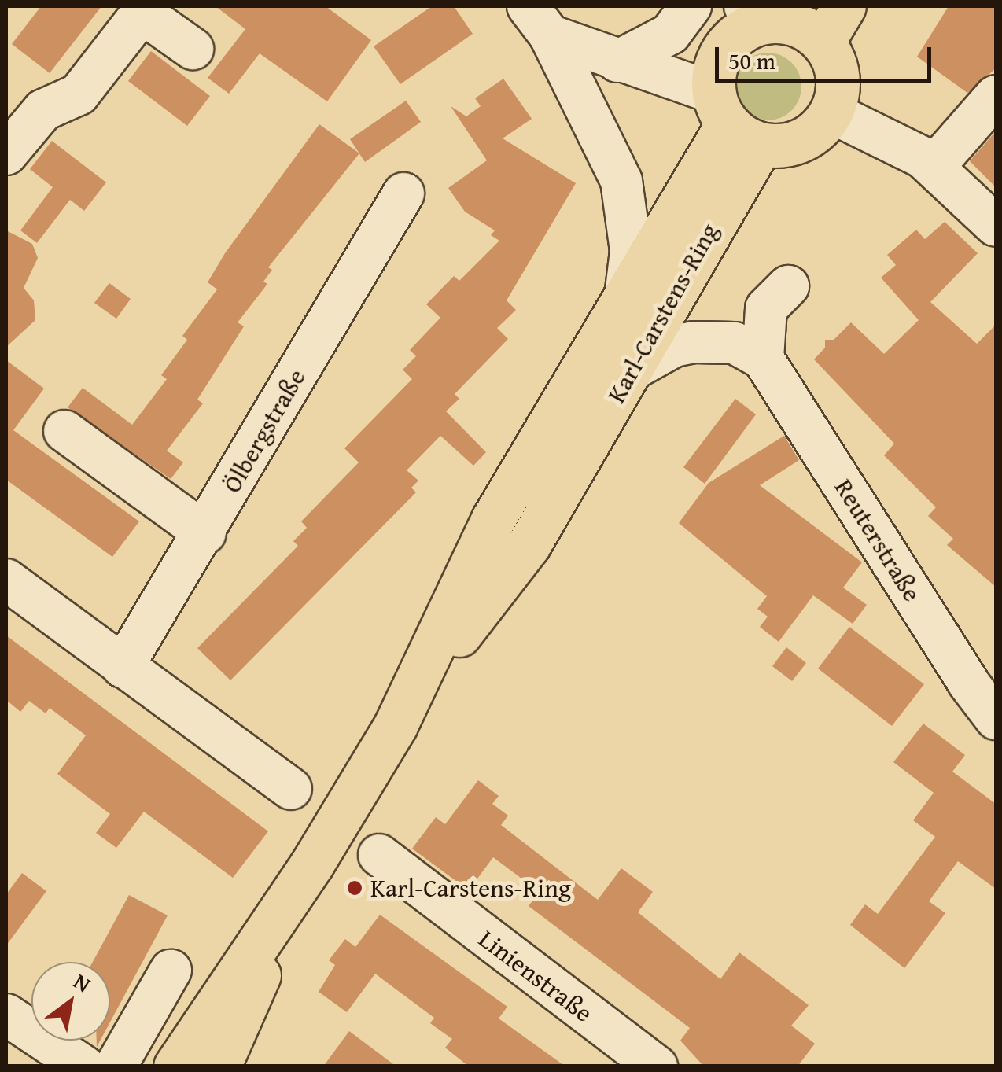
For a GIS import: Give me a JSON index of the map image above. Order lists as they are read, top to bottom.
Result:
{
  "streets": {
    "main road": ["Karl-Carstens-Ring"],
    "street": ["Ölbergstraße", "Reuterstraße", "Linienstraße"]
  },
  "places": ["Karl-Carstens-Ring"],
  "scale_bar": "50 m",
  "north": "top right"
}
